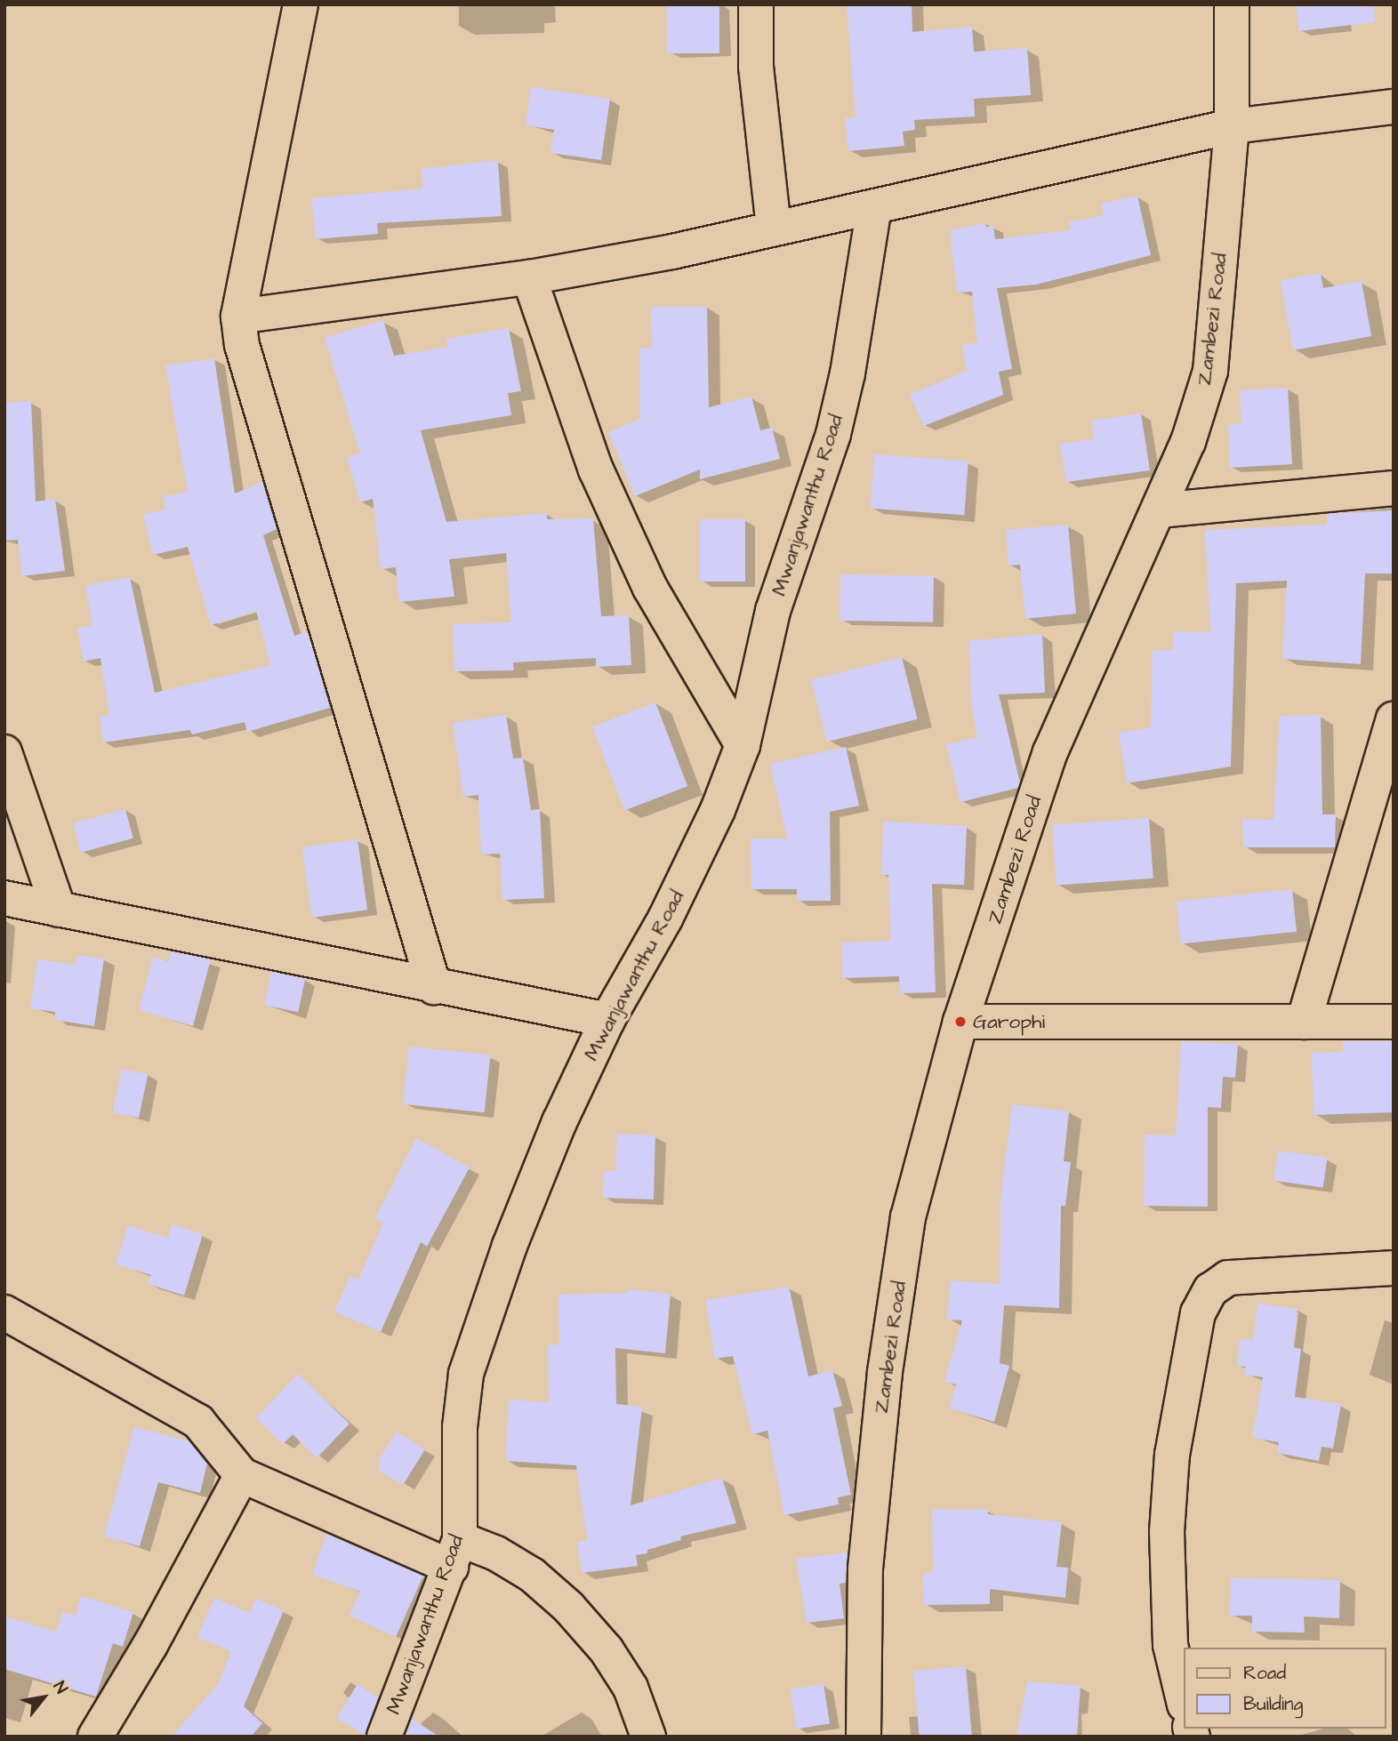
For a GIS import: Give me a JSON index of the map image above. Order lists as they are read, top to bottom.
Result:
{
  "streets": {
    "street": ["Zambezi Road", "Mwanjawanthu Road"]
  },
  "places": ["Garophi"],
  "legend": ["Road", "Building"],
  "north": "top right"
}
